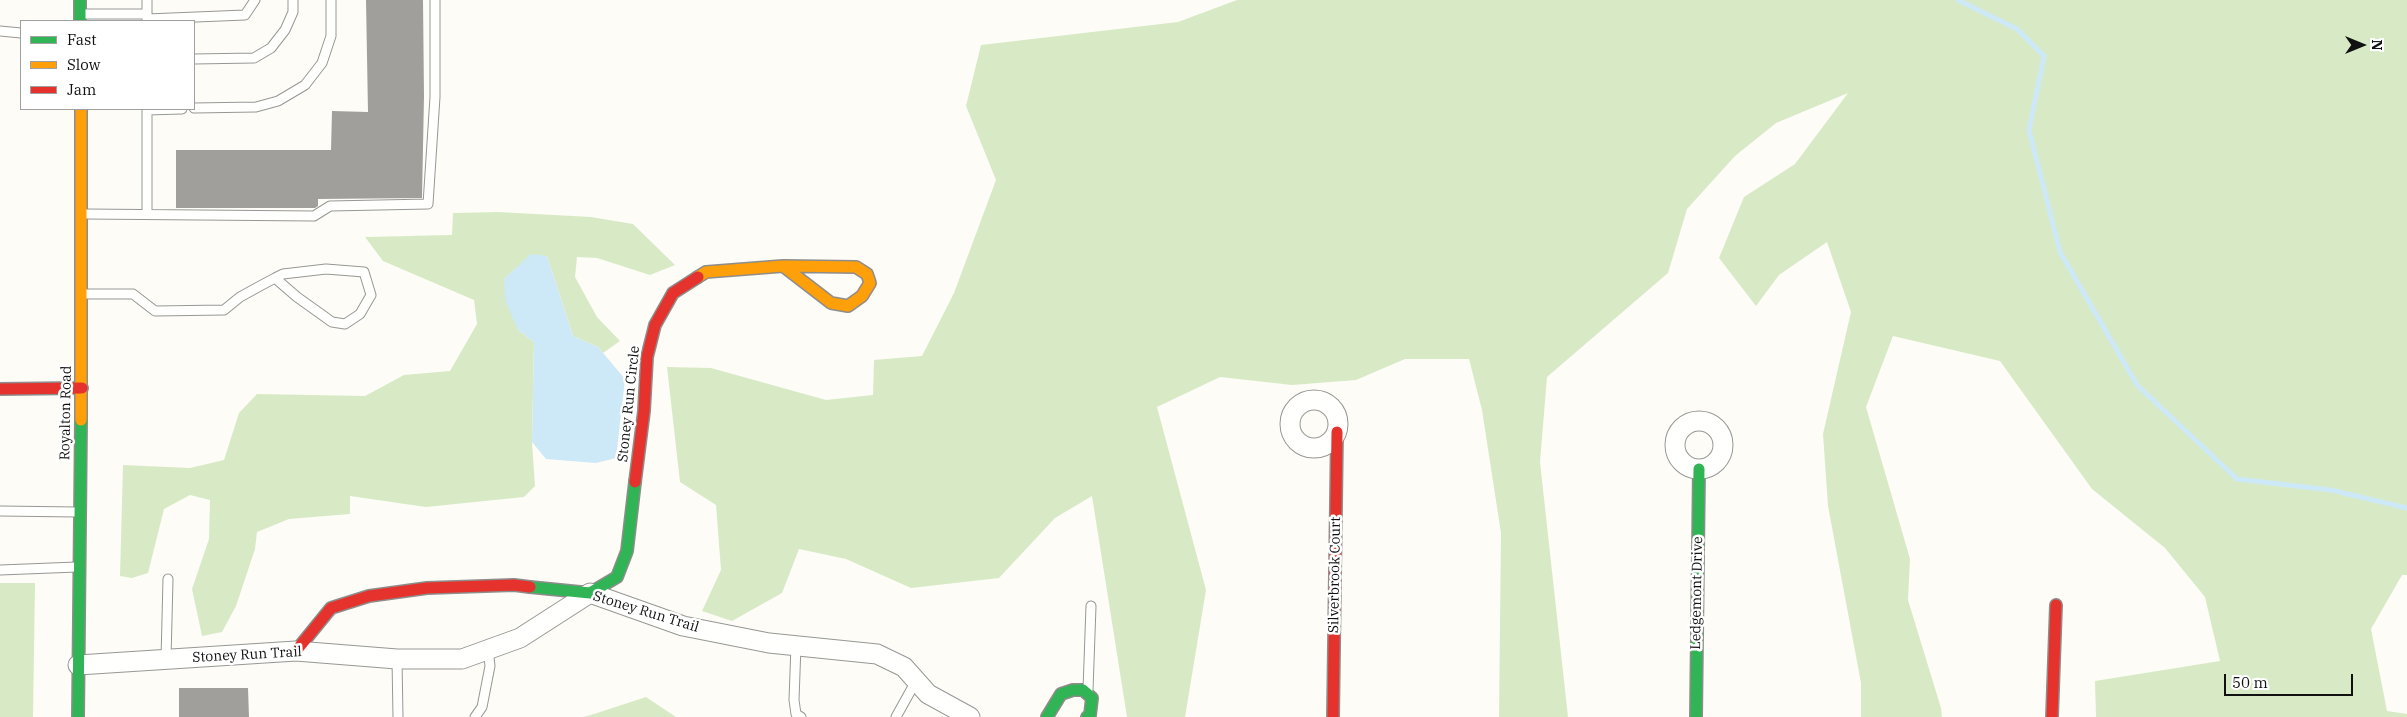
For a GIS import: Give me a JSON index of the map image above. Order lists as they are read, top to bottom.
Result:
{
  "streets": {
    "street": [
      "Stoney Run Circle",
      "Royalton Road",
      "Silverbrook Court",
      "Ledgemont Drive",
      "Stoney Run Trail"
    ]
  },
  "crossings": [
    ["Stoney Run Circle", "Stoney Run Trail"],
    ["Royalton Road", "Stoney Run Trail"]
  ],
  "legend": ["Fast", "Slow", "Jam"],
  "scale_bar": "50 m",
  "north": "right"
}
